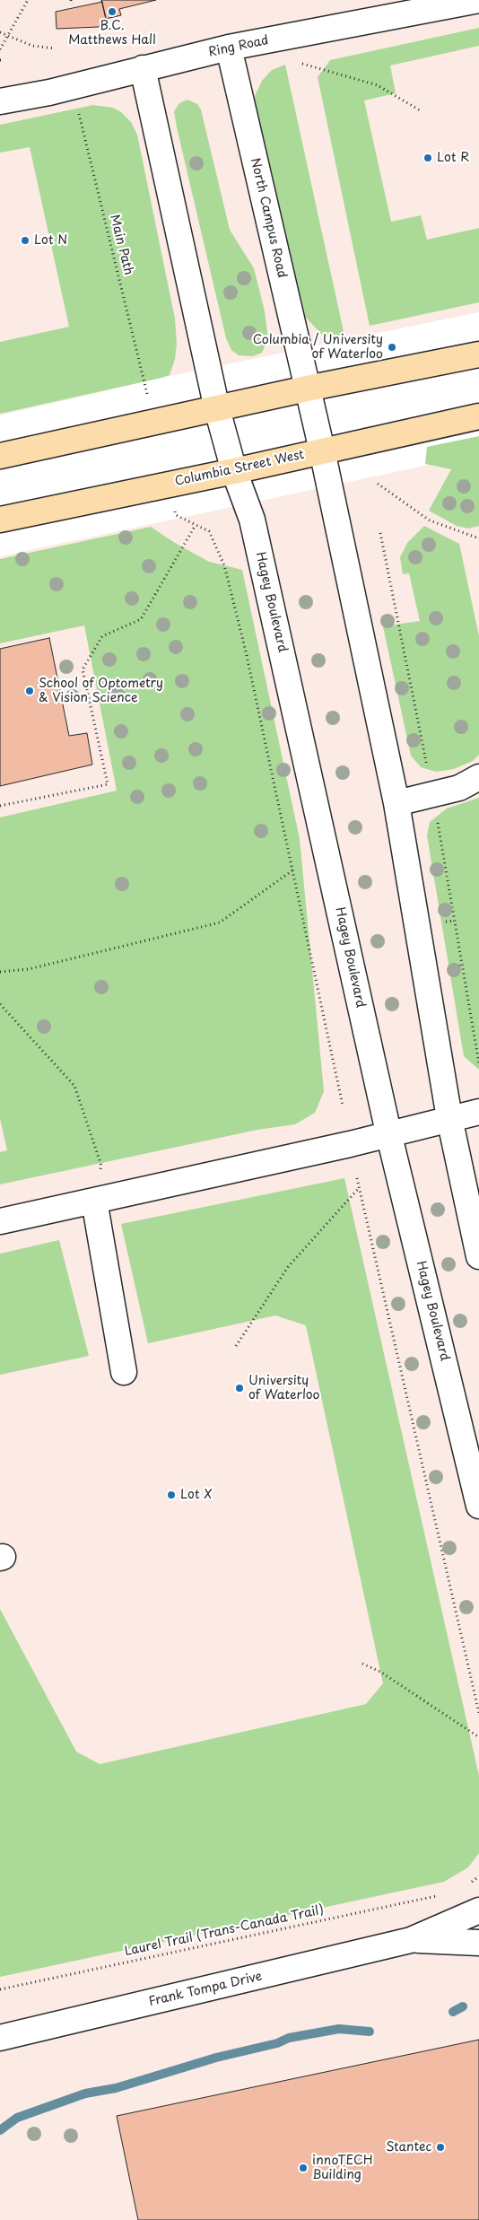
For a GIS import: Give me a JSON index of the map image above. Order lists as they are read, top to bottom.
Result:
{
  "streets": {
    "main road": ["Columbia Street West"],
    "street": [
      "Ring Road",
      "North Campus Road",
      "Hagey Boulevard",
      "Frank Tompa Drive"
    ],
    "path": ["Main Path", "Laurel Trail (Trans-Canada Trail)"]
  },
  "crossings": [
    ["Ring Road", "North Campus Road"],
    ["Columbia Street West", "Hagey Boulevard"]
  ],
  "places": [
    "B.C. Matthews Hall",
    "Lot R",
    "Lot N",
    "Columbia / University of Waterloo",
    "School of Optometry & Vision Science",
    "University of Waterloo",
    "Lot X",
    "Stantec",
    "innoTECH Building"
  ]
}
